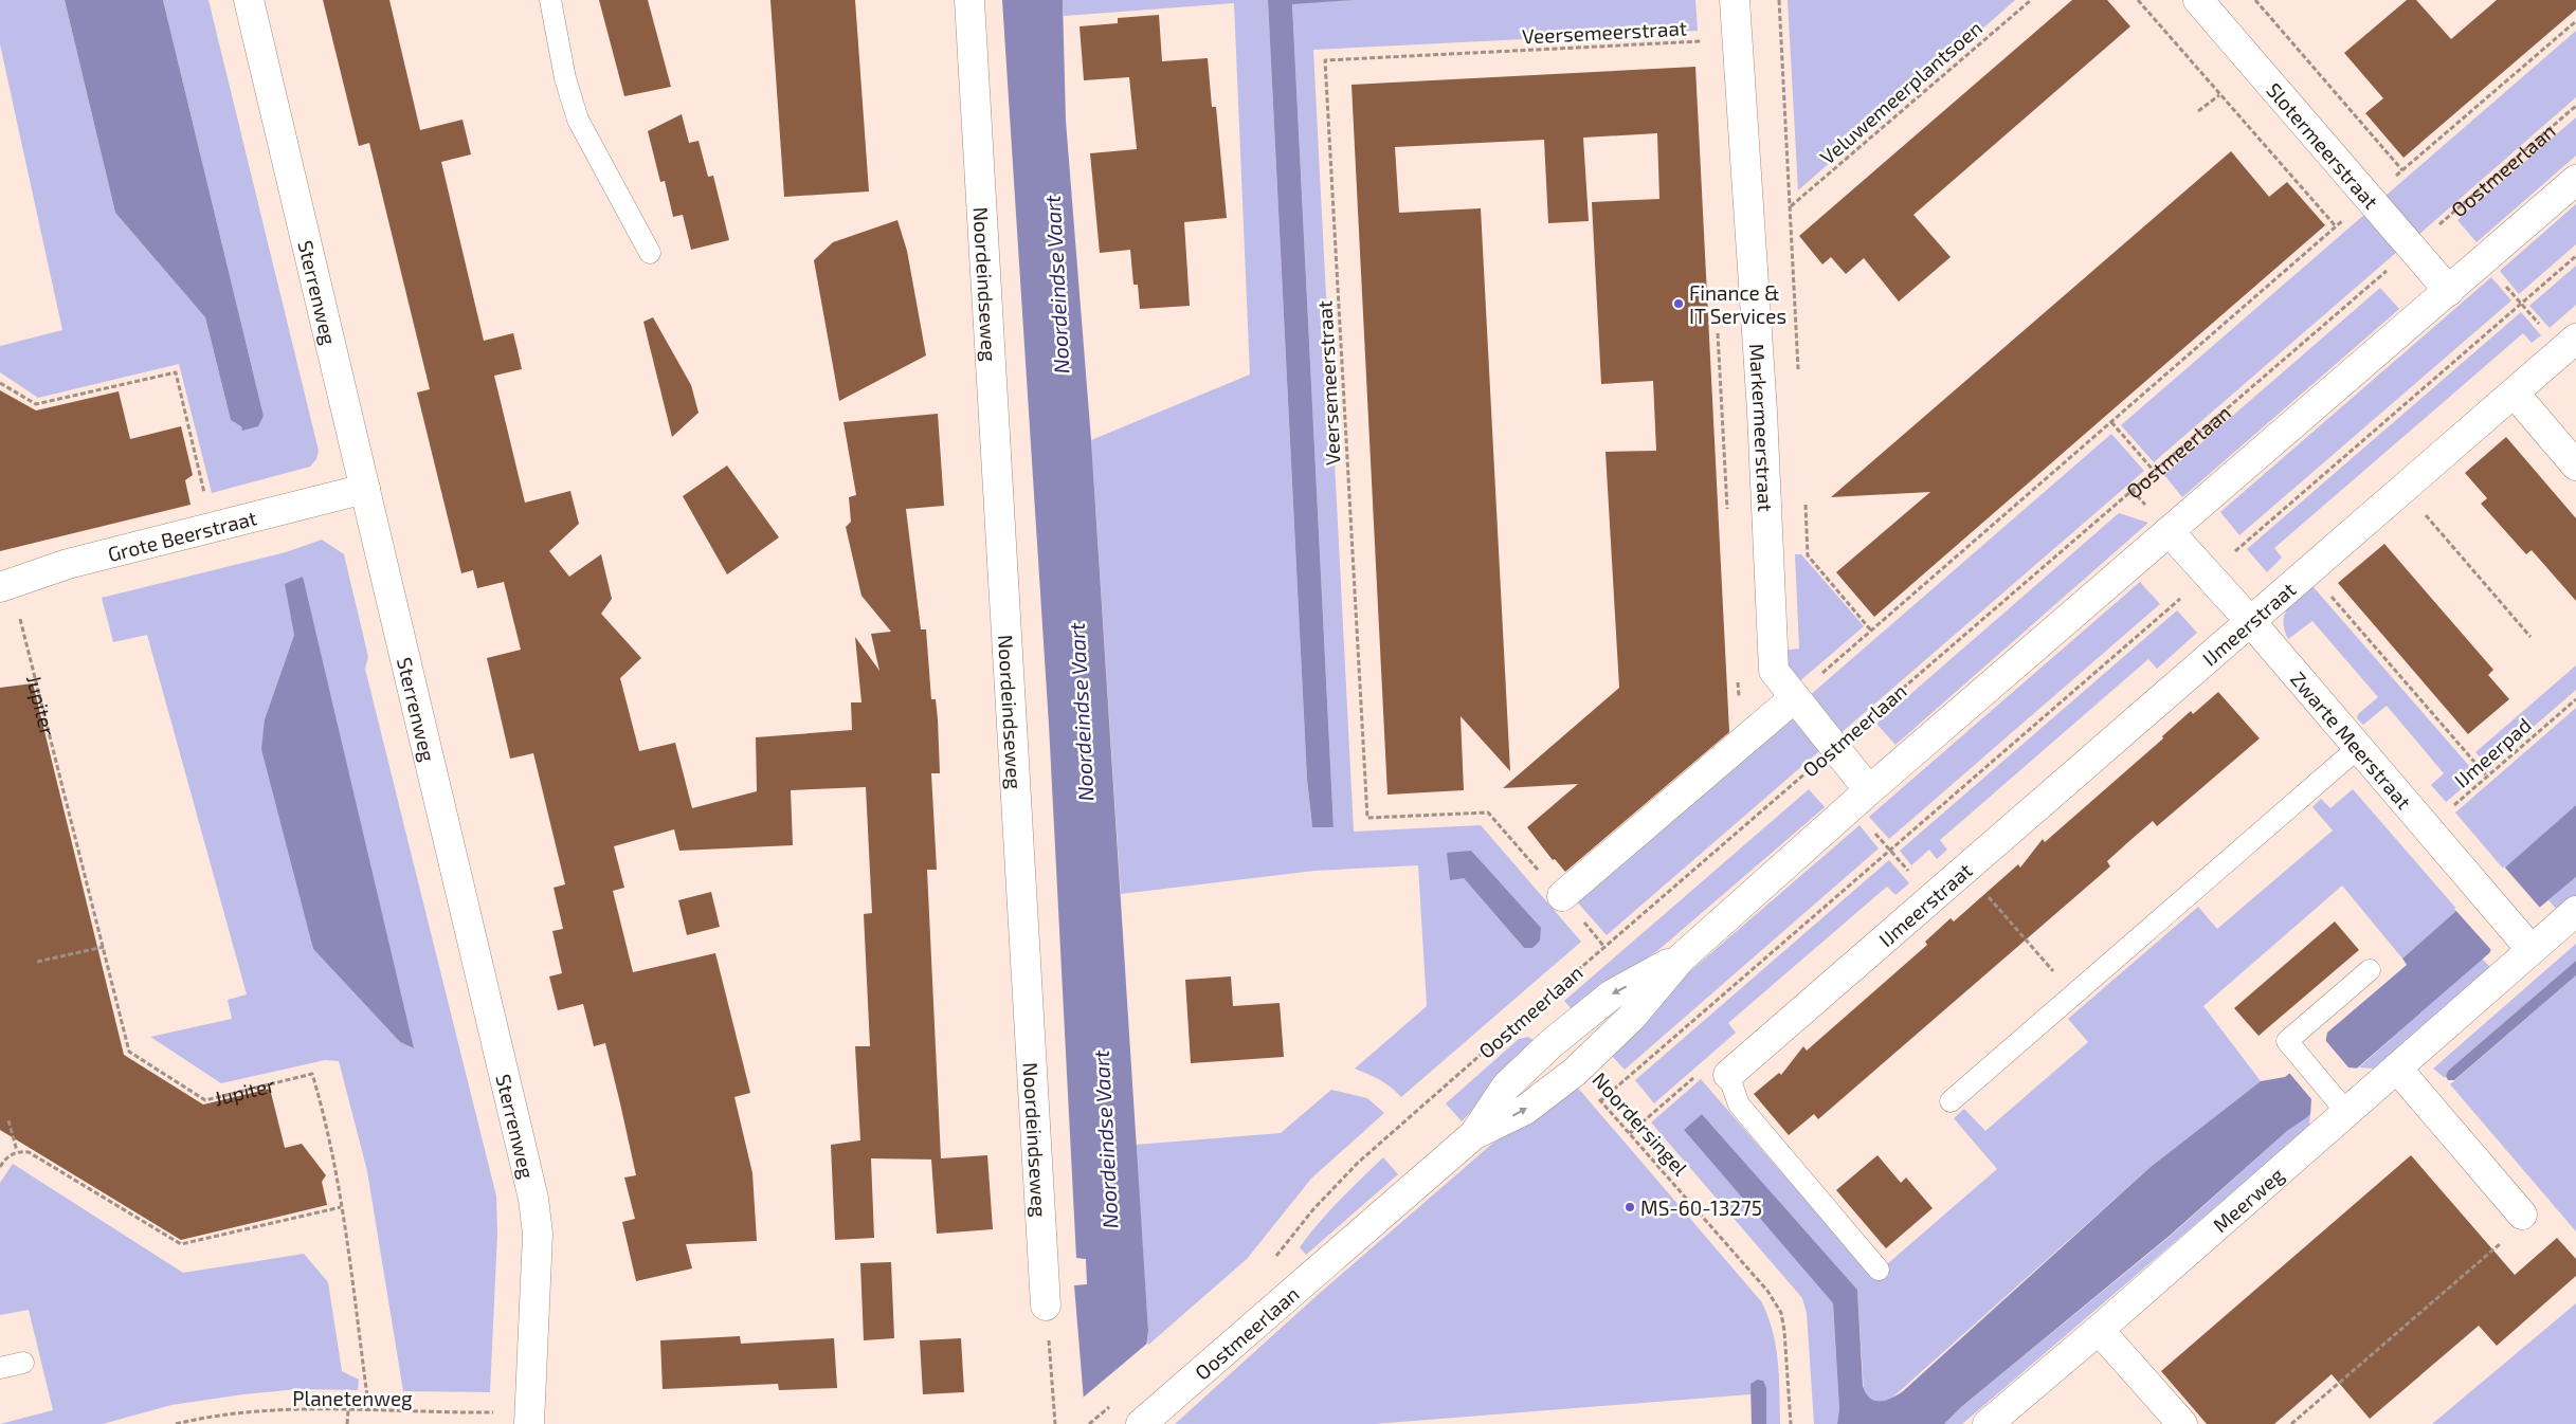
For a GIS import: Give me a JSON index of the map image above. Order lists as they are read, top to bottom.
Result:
{
  "streets": {
    "street": [
      "Slotermeerstraat",
      "Oostmeerlaan",
      "Noordeindseweg",
      "Sterrenweg",
      "Markermeerstraat",
      "Grote Beerstraat",
      "IJmeerstraat",
      "Zwarte Meerstraat",
      "Meerweg"
    ],
    "path": [
      "Veersemeerstraat",
      "Veluwemeerplantsoen",
      "Jupiter",
      "IJmeerpad",
      "Noordersingel",
      "Planetenweg"
    ]
  },
  "crossings": [
    ["Veersemeerstraat", "Oostmeerlaan"],
    ["Veersemeerstraat", "Markermeerstraat"],
    ["Veluwemeerplantsoen", "Markermeerstraat"],
    ["Slotermeerstraat", "Oostmeerlaan"],
    ["Oostmeerlaan", "Markermeerstraat"],
    ["Oostmeerlaan", "Zwarte Meerstraat"],
    ["Oostmeerlaan", "Noordersingel"],
    ["Sterrenweg", "Grote Beerstraat"],
    ["Sterrenweg", "Planetenweg"],
    ["Grote Beerstraat", "Jupiter"],
    ["IJmeerstraat", "Zwarte Meerstraat"],
    ["IJmeerstraat", "IJmeerpad"],
    ["Jupiter", "Planetenweg"],
    ["Zwarte Meerstraat", "IJmeerpad"],
    ["Zwarte Meerstraat", "Meerweg"]
  ],
  "water": ["Noordeindse Vaart"],
  "places": ["Finance & IT Services", "MS-60-13275"]
}
